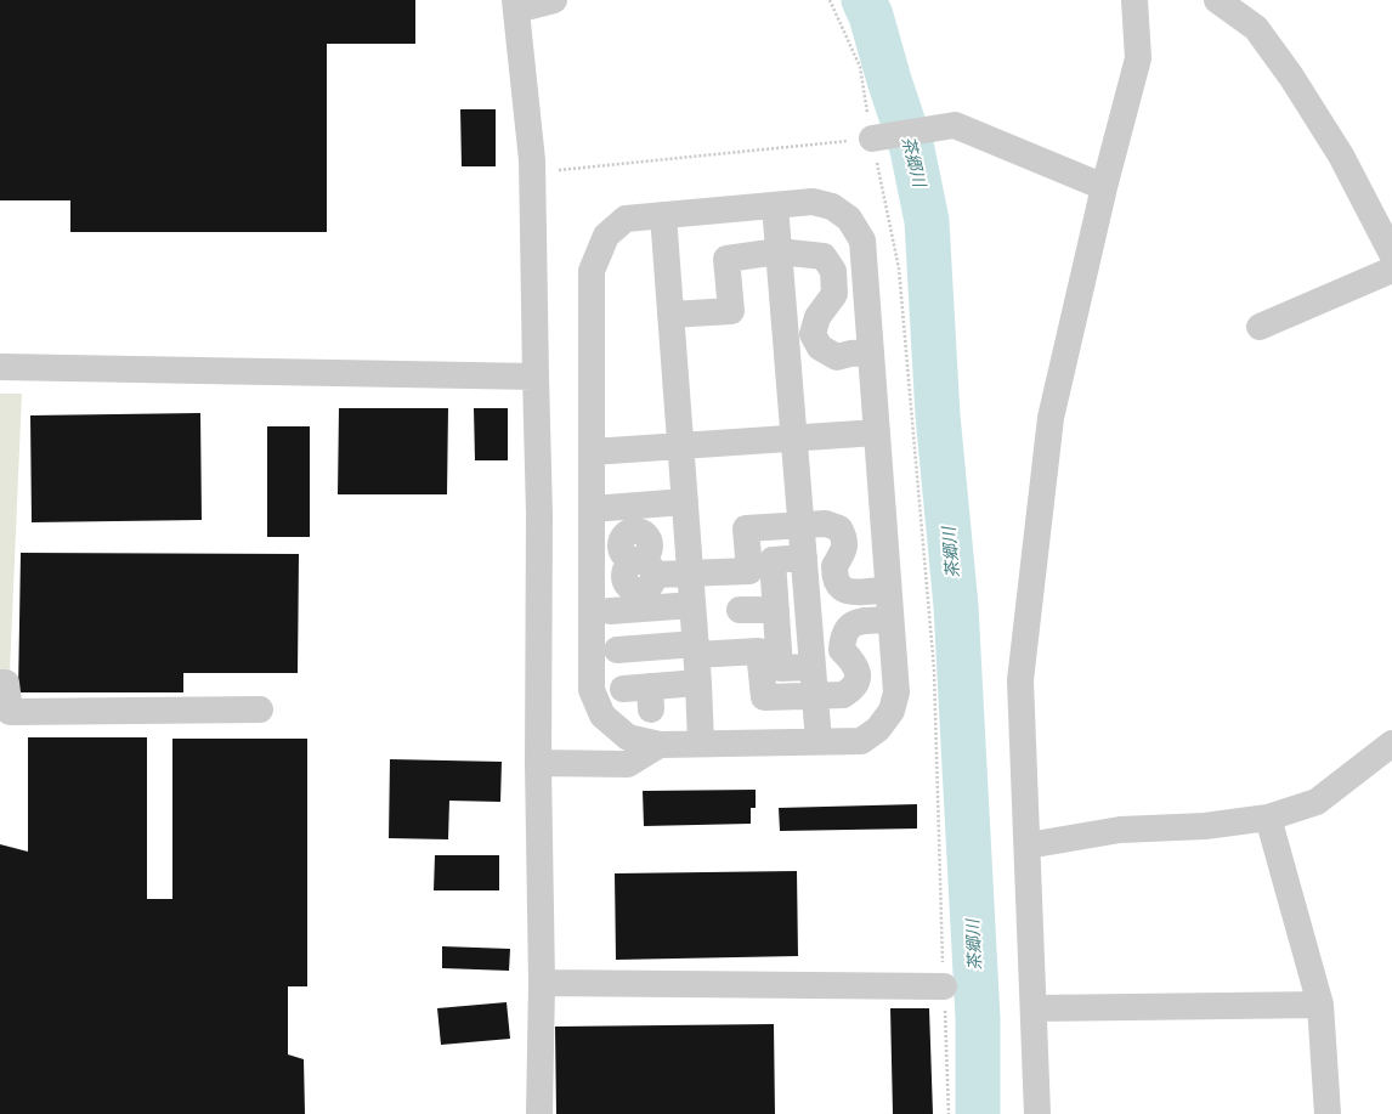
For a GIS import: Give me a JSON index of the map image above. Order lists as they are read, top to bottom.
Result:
{
  "water": ["茶郷川"]
}
